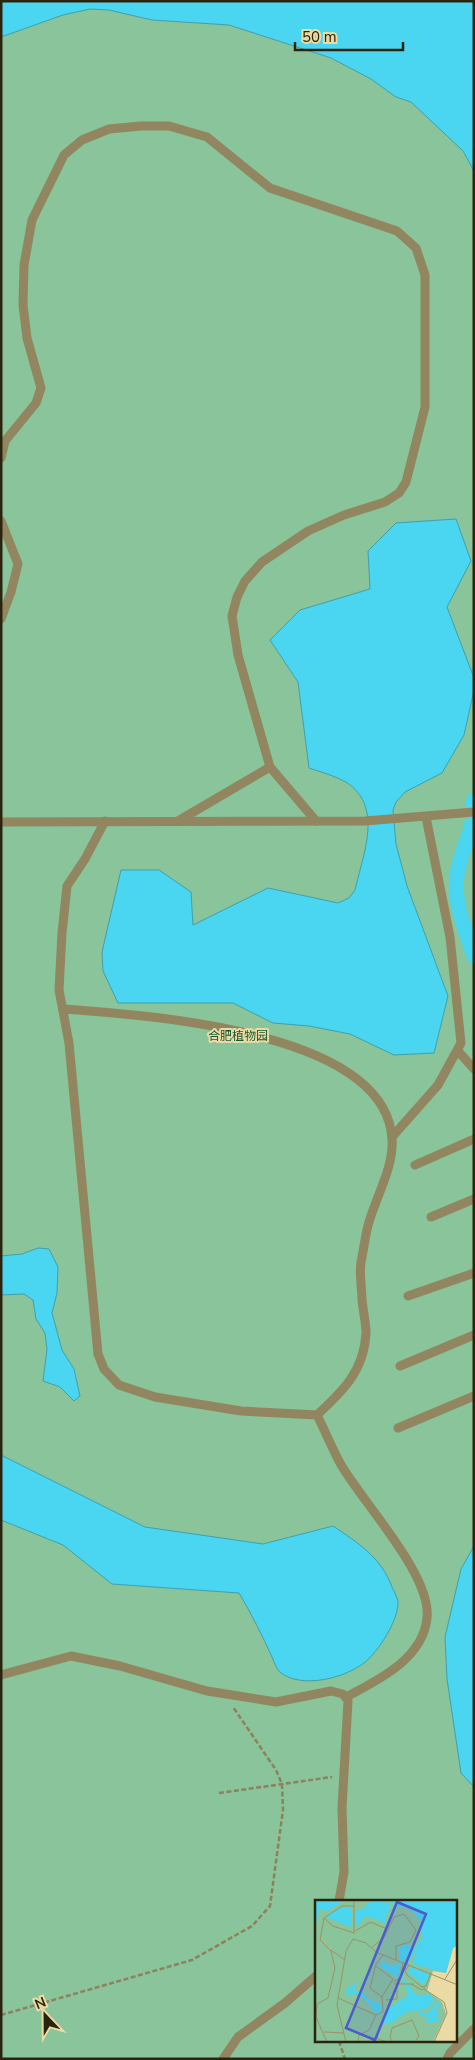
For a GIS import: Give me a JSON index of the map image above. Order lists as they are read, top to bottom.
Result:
{
  "parks": ["合肥植物园"],
  "scale_bar": "50 m",
  "north": "top"
}
